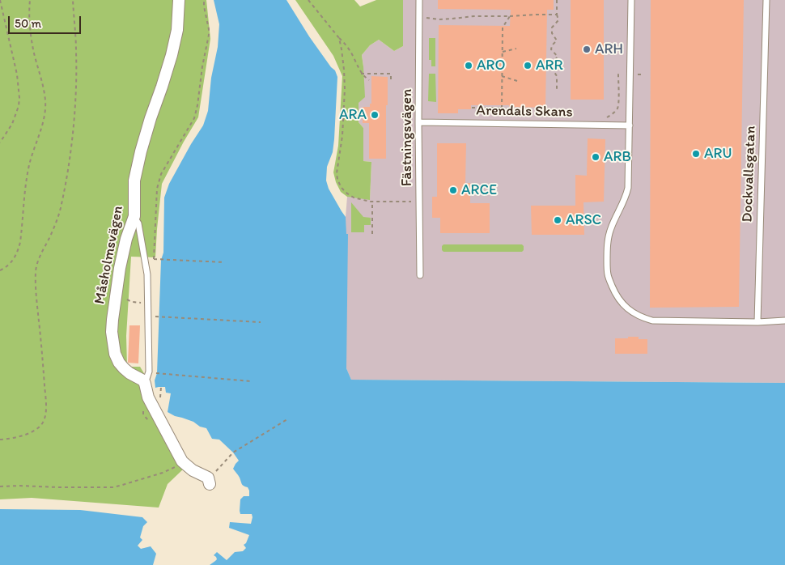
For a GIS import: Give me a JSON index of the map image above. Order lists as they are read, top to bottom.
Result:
{
  "streets": {
    "street": ["Måsholmsvägen"],
    "lane": ["Arendals Skans", "Fästningsvägen", "Dockvallsgatan"]
  },
  "crossings": [
    ["Arendals Skans", "Fästningsvägen"]
  ],
  "places": [
    "ARH",
    "ARO",
    "ARR",
    "ARA",
    "ARU",
    "ARB",
    "ARCE",
    "ARSC"
  ],
  "scale_bar": "50 m"
}
